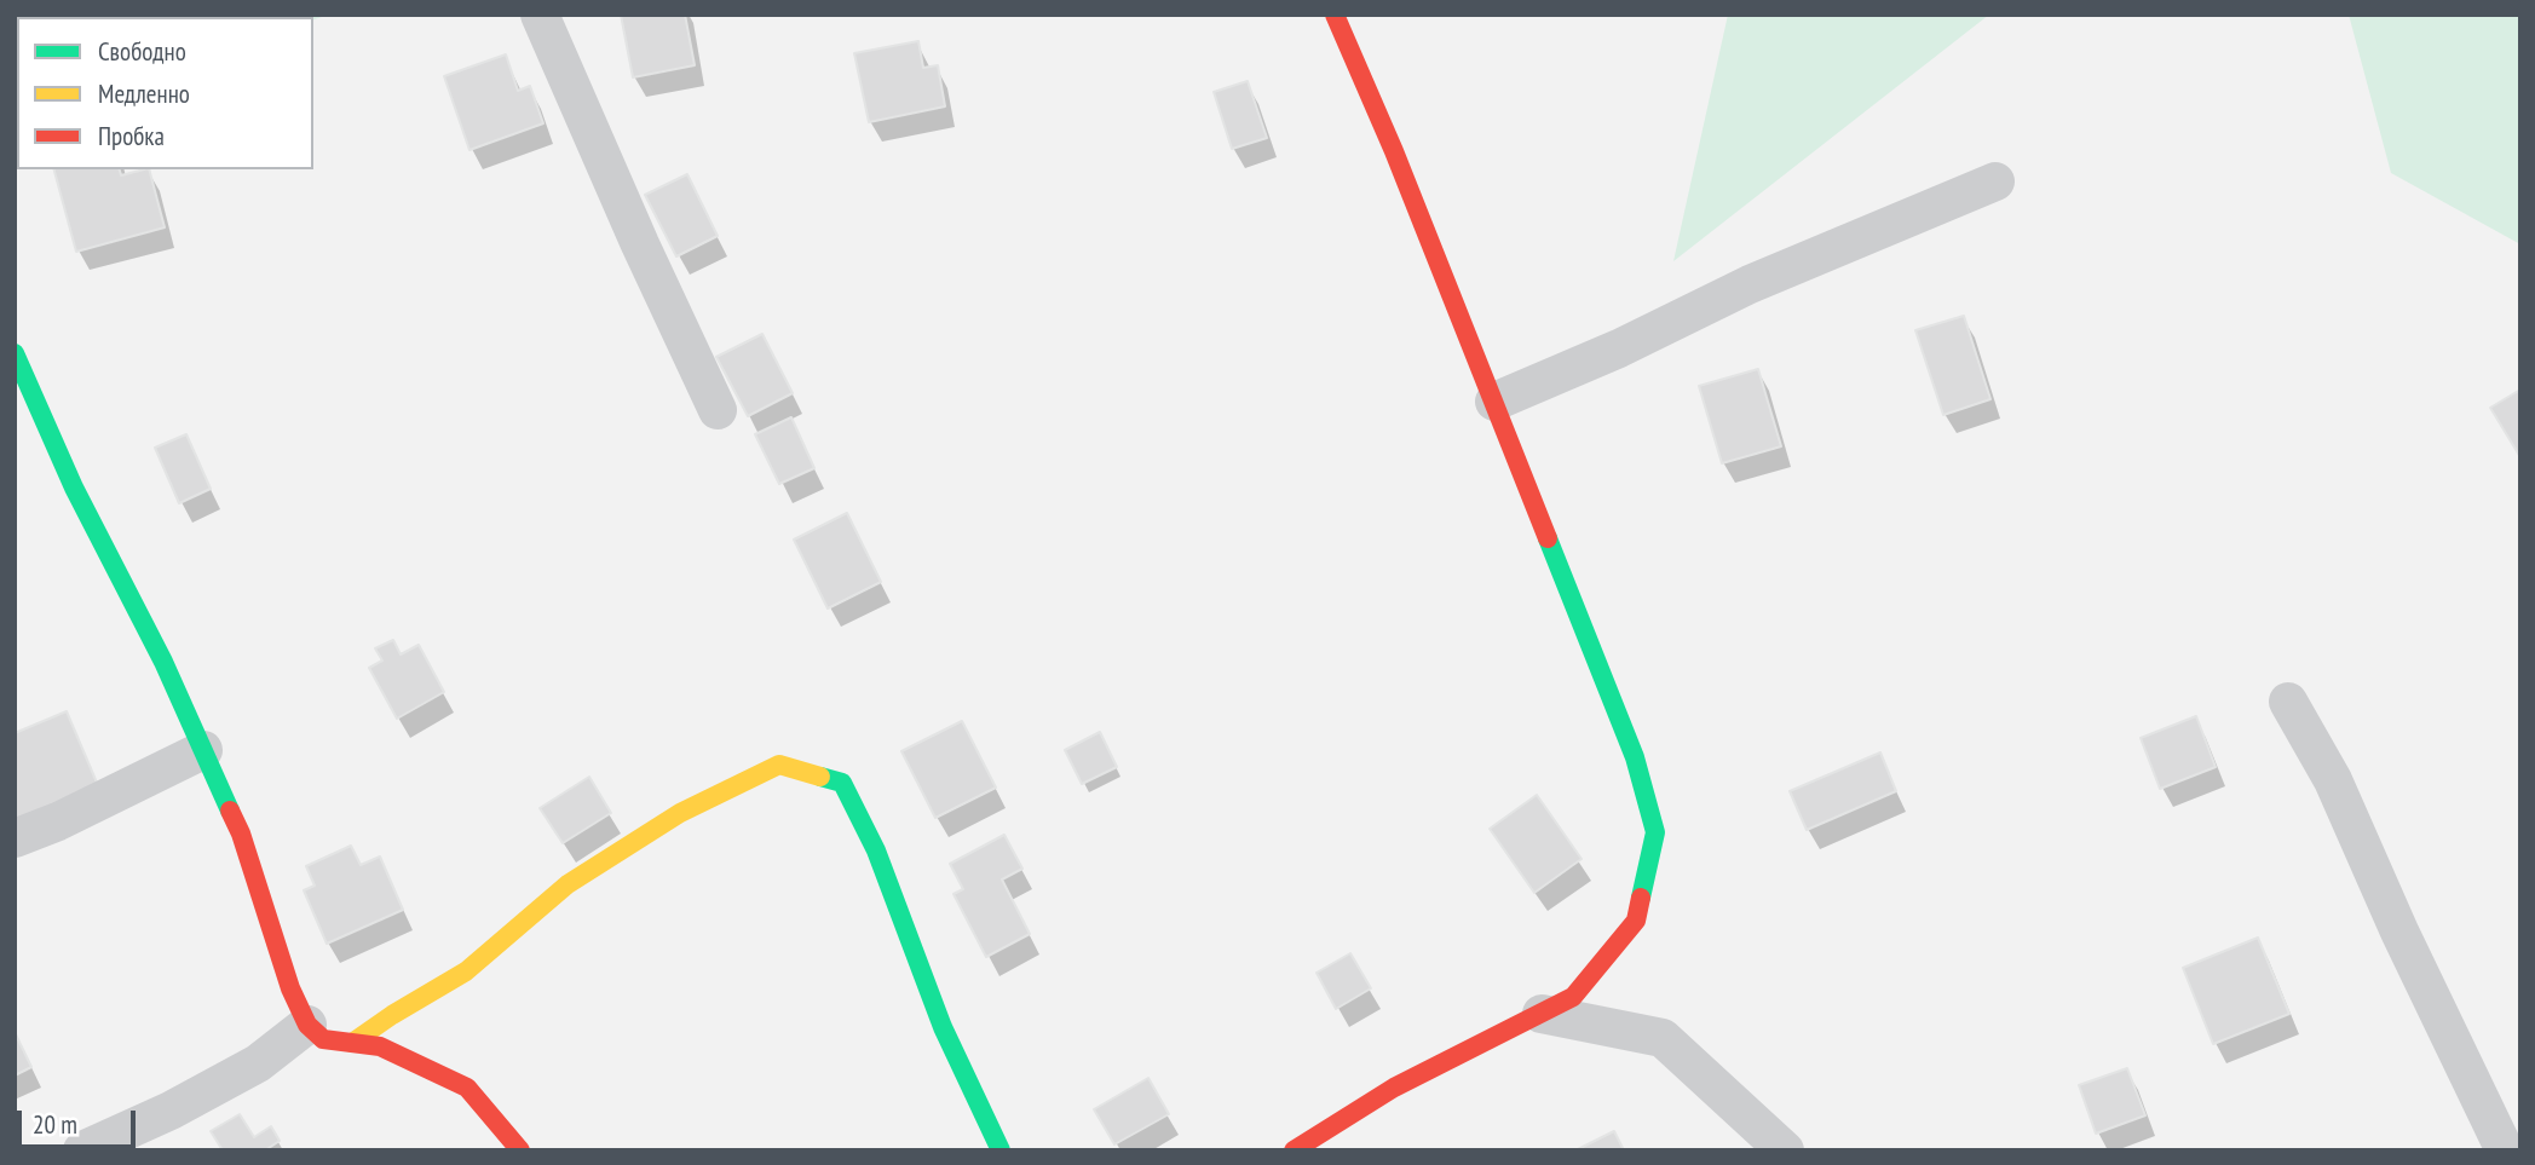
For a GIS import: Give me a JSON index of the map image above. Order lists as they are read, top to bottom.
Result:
{
  "legend": ["Свободно", "Медленно", "Пробка"],
  "scale_bar": "20 m"
}
